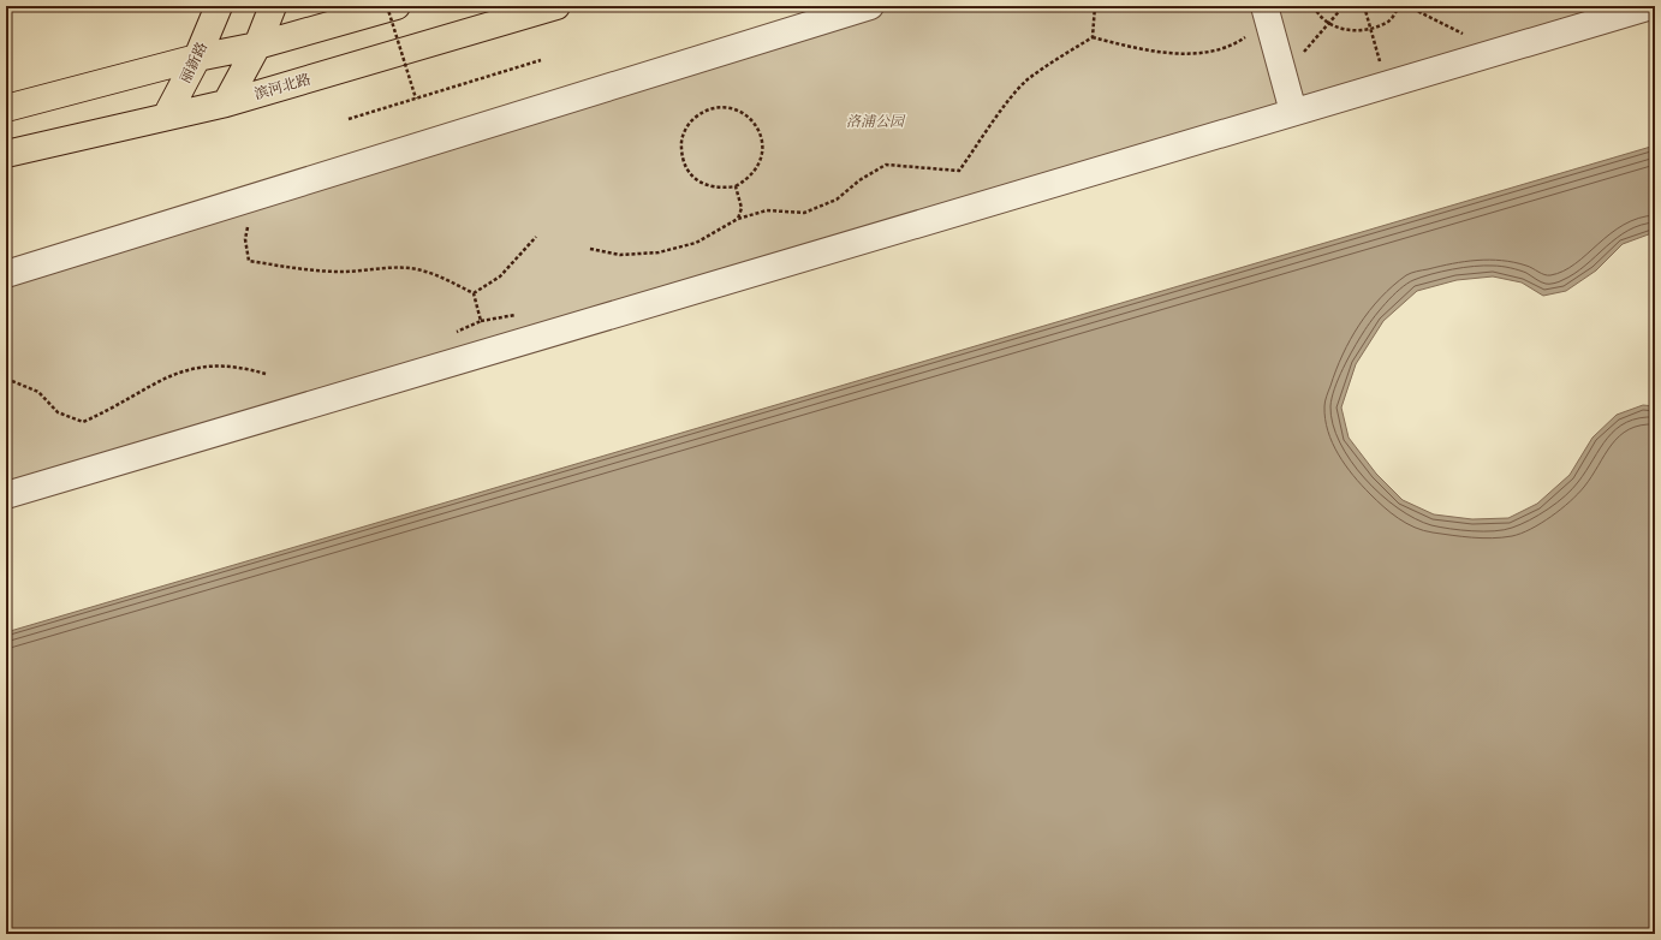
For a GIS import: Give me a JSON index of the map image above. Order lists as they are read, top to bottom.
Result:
{
  "streets": {
    "main road": ["丽新路", "滨河北路"]
  },
  "crossings": [
    ["丽新路", "滨河北路"]
  ],
  "parks": ["洛浦公园"]
}
